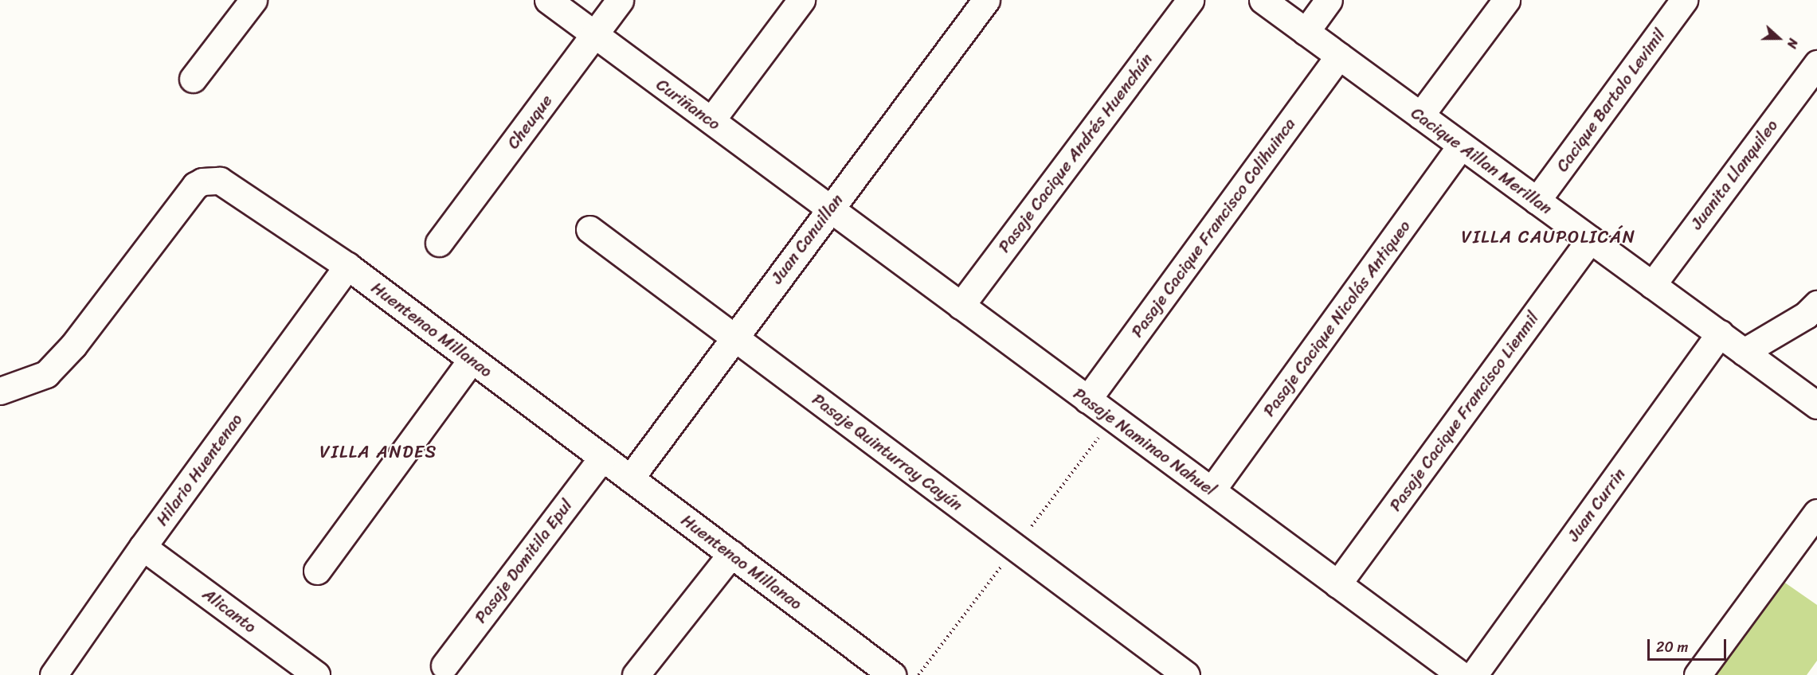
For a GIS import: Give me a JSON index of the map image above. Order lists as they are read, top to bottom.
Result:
{
  "streets": {
    "street": [
      "Cacique Bartolo Levimil",
      "Curiñanco",
      "Cheuque",
      "Pasaje Cacique Andrés Huenchún",
      "Cacique Aillan Merillan",
      "Juanita Llanquileo",
      "Pasaje Cacique Francisco Colihuinca",
      "Juan Canuillan",
      "Pasaje Cacique Nicolás Antiqueo",
      "Huentenao Millanao",
      "Pasaje Cacique Francisco Lienmil",
      "Pasaje Naminao Nahuel",
      "Pasaje Quinturray Cayún",
      "Hilario Huentenao",
      "Juan Currin",
      "Pasaje Domitila Epul",
      "Alicanto"
    ]
  },
  "crossings": [
    ["Cacique Bartolo Levimil", "Cacique Aillan Merillan"],
    ["Curiñanco", "Cheuque"],
    ["Curiñanco", "Juan Canuillan"],
    ["Curiñanco", "Pasaje Naminao Nahuel"],
    ["Pasaje Cacique Andrés Huenchún", "Pasaje Naminao Nahuel"],
    ["Cacique Aillan Merillan", "Juanita Llanquileo"],
    ["Cacique Aillan Merillan", "Pasaje Cacique Francisco Colihuinca"],
    ["Cacique Aillan Merillan", "Pasaje Cacique Nicolás Antiqueo"],
    ["Cacique Aillan Merillan", "Pasaje Cacique Francisco Lienmil"],
    ["Cacique Aillan Merillan", "Juan Currin"],
    ["Pasaje Cacique Francisco Colihuinca", "Pasaje Naminao Nahuel"],
    ["Juan Canuillan", "Huentenao Millanao"],
    ["Juan Canuillan", "Pasaje Naminao Nahuel"],
    ["Juan Canuillan", "Pasaje Quinturray Cayún"],
    ["Pasaje Cacique Nicolás Antiqueo", "Pasaje Naminao Nahuel"],
    ["Huentenao Millanao", "Hilario Huentenao"],
    ["Huentenao Millanao", "Pasaje Domitila Epul"],
    ["Pasaje Cacique Francisco Lienmil", "Pasaje Naminao Nahuel"],
    ["Hilario Huentenao", "Alicanto"]
  ],
  "districts": ["VILLA CAUPOLICÁN", "VILLA ANDES"],
  "scale_bar": "20 m",
  "north": "right"
}
